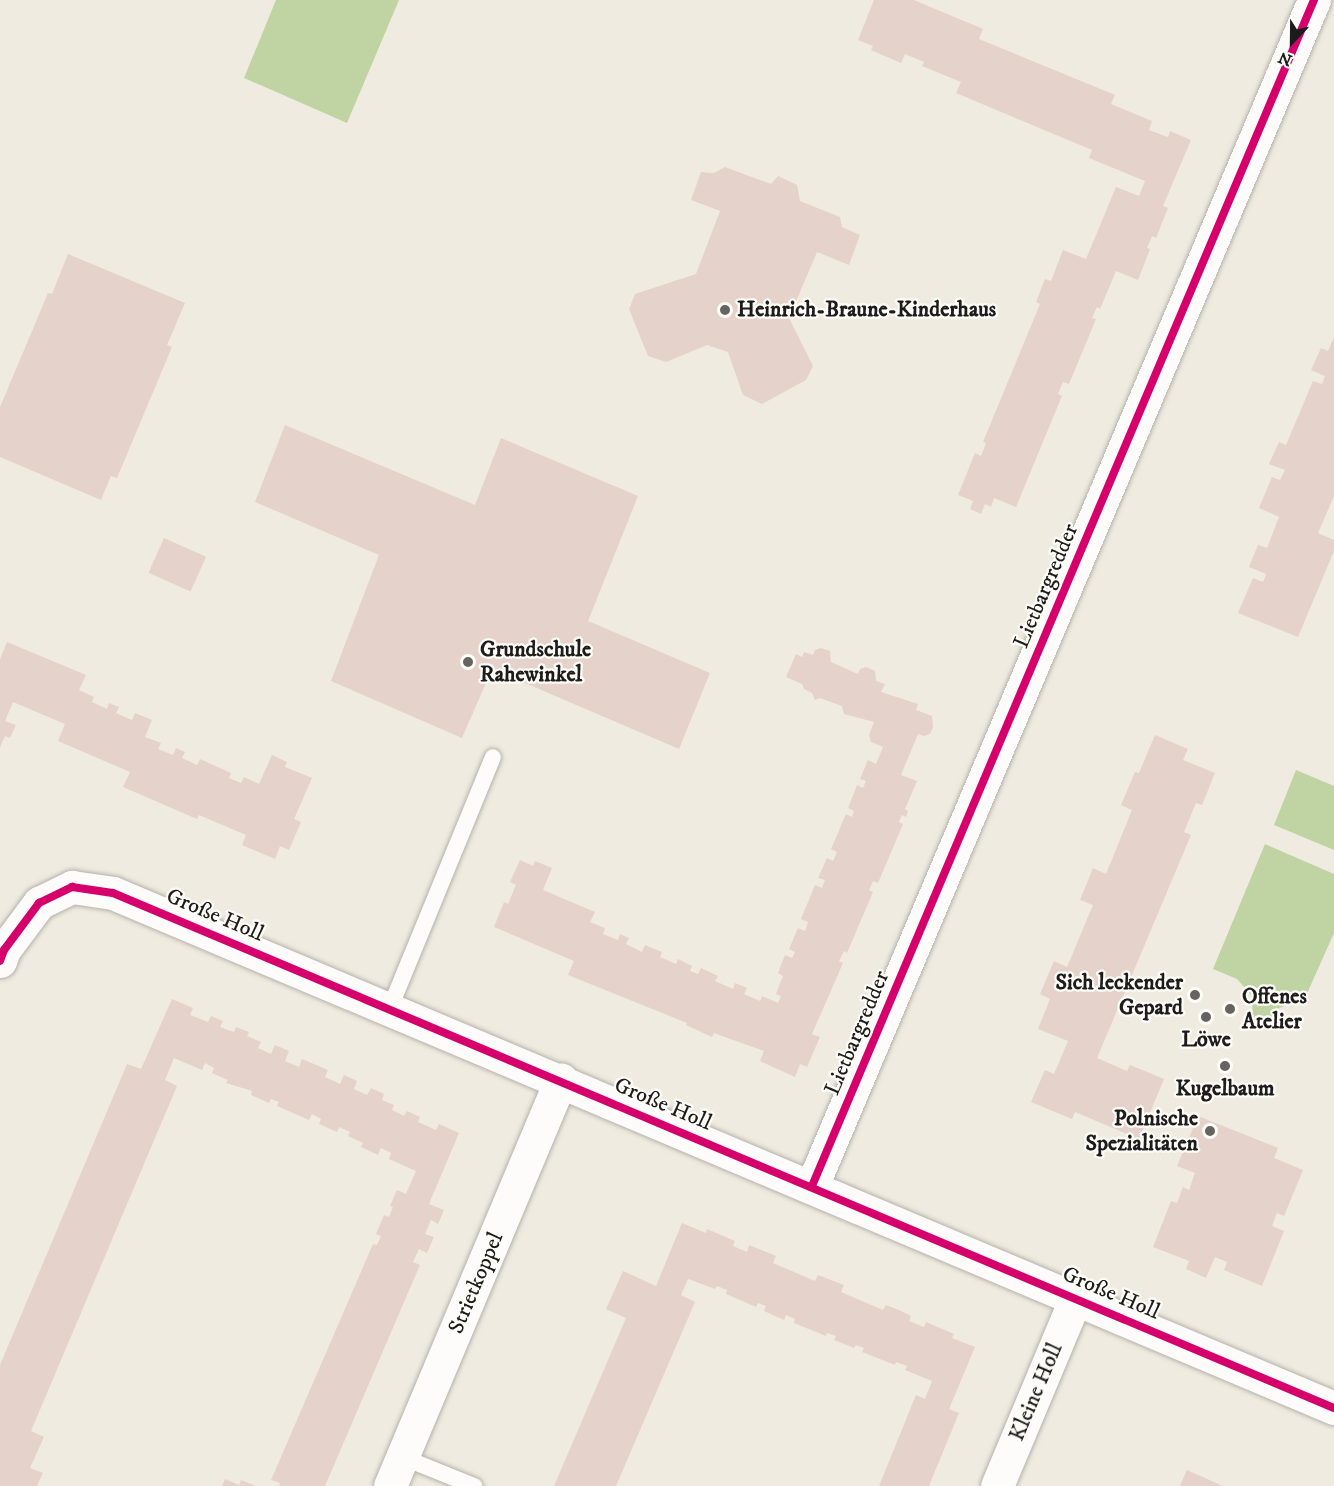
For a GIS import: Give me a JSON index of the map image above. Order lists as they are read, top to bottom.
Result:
{
  "streets": {
    "street": [
      "Lietbargredder",
      "Große Holl",
      "Strietkoppel",
      "Kleine Holl"
    ]
  },
  "crossings": [
    ["Lietbargredder", "Große Holl"],
    ["Große Holl", "Strietkoppel"],
    ["Große Holl", "Kleine Holl"]
  ],
  "places": [
    "Heinrich-Braune-Kinderhaus",
    "Grundschule Rahewinkel",
    "Sich leckender Gepard",
    "Offenes Atelier",
    "Löwe",
    "Kugelbaum",
    "Polnische Spezialitäten"
  ],
  "north": "bottom"
}
